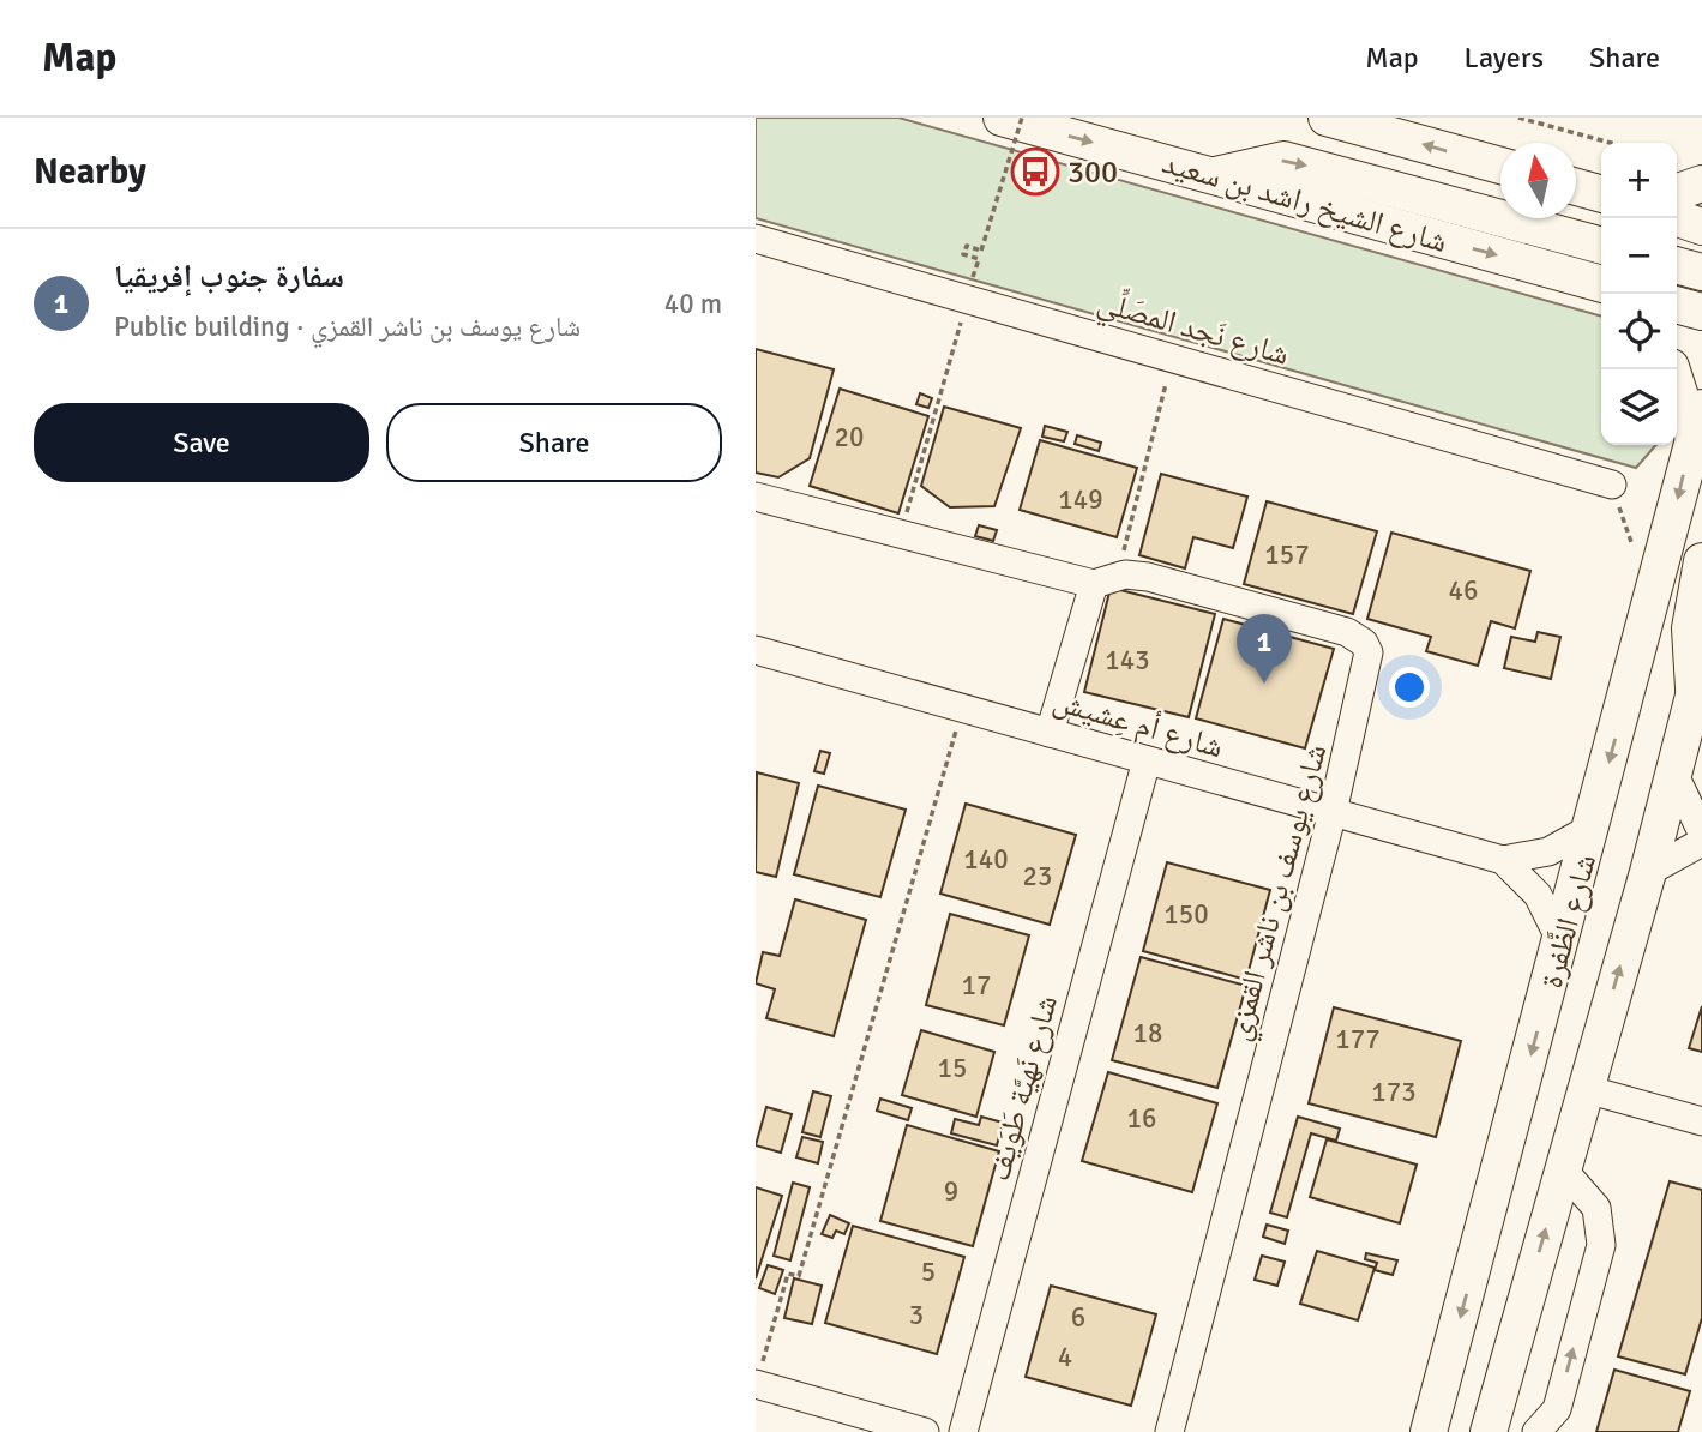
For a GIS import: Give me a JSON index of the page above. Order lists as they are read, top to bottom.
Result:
{
  "streets": {
    "main road": ["شارع الشيخ راشد بن سعيد", "شارع الظَّفرة"],
    "street": [
      "شارع نَجد المصَلِّي",
      "شارع أم عِشيش",
      "شارع يوسف بن ناشر القمزي",
      "شارع نَهيَّة طَوَيف"
    ]
  },
  "crossings": [
    ["شارع أم عِشيش", "شارع يوسف بن ناشر القمزي"],
    ["شارع أم عِشيش", "شارع الظَّفرة"],
    ["شارع أم عِشيش", "شارع نَهيَّة طَوَيف"]
  ],
  "places": {
    "bus stop": ["300"]
  },
  "house_numbers": [
    "20",
    "149",
    "157",
    "46",
    "143",
    "140",
    "23",
    "150",
    "17",
    "18",
    "177",
    "15",
    "173",
    "16",
    "9",
    "5",
    "3",
    "6",
    "4"
  ],
  "north": "top",
  "page": {
    "header": "Map",
    "nav": ["Map", "Layers", "Share"],
    "heading": "Nearby",
    "map_buttons": ["+", "−"],
    "list": [
      {
        "mark": "1",
        "name": "سفارة جنوب إفريقيا",
        "note": "Public building · شارع يوسف بن ناشر القمزي",
        "value": "40 m"
      }
    ],
    "buttons": ["Save", "Share"],
    "pins": "1"
  }
}
